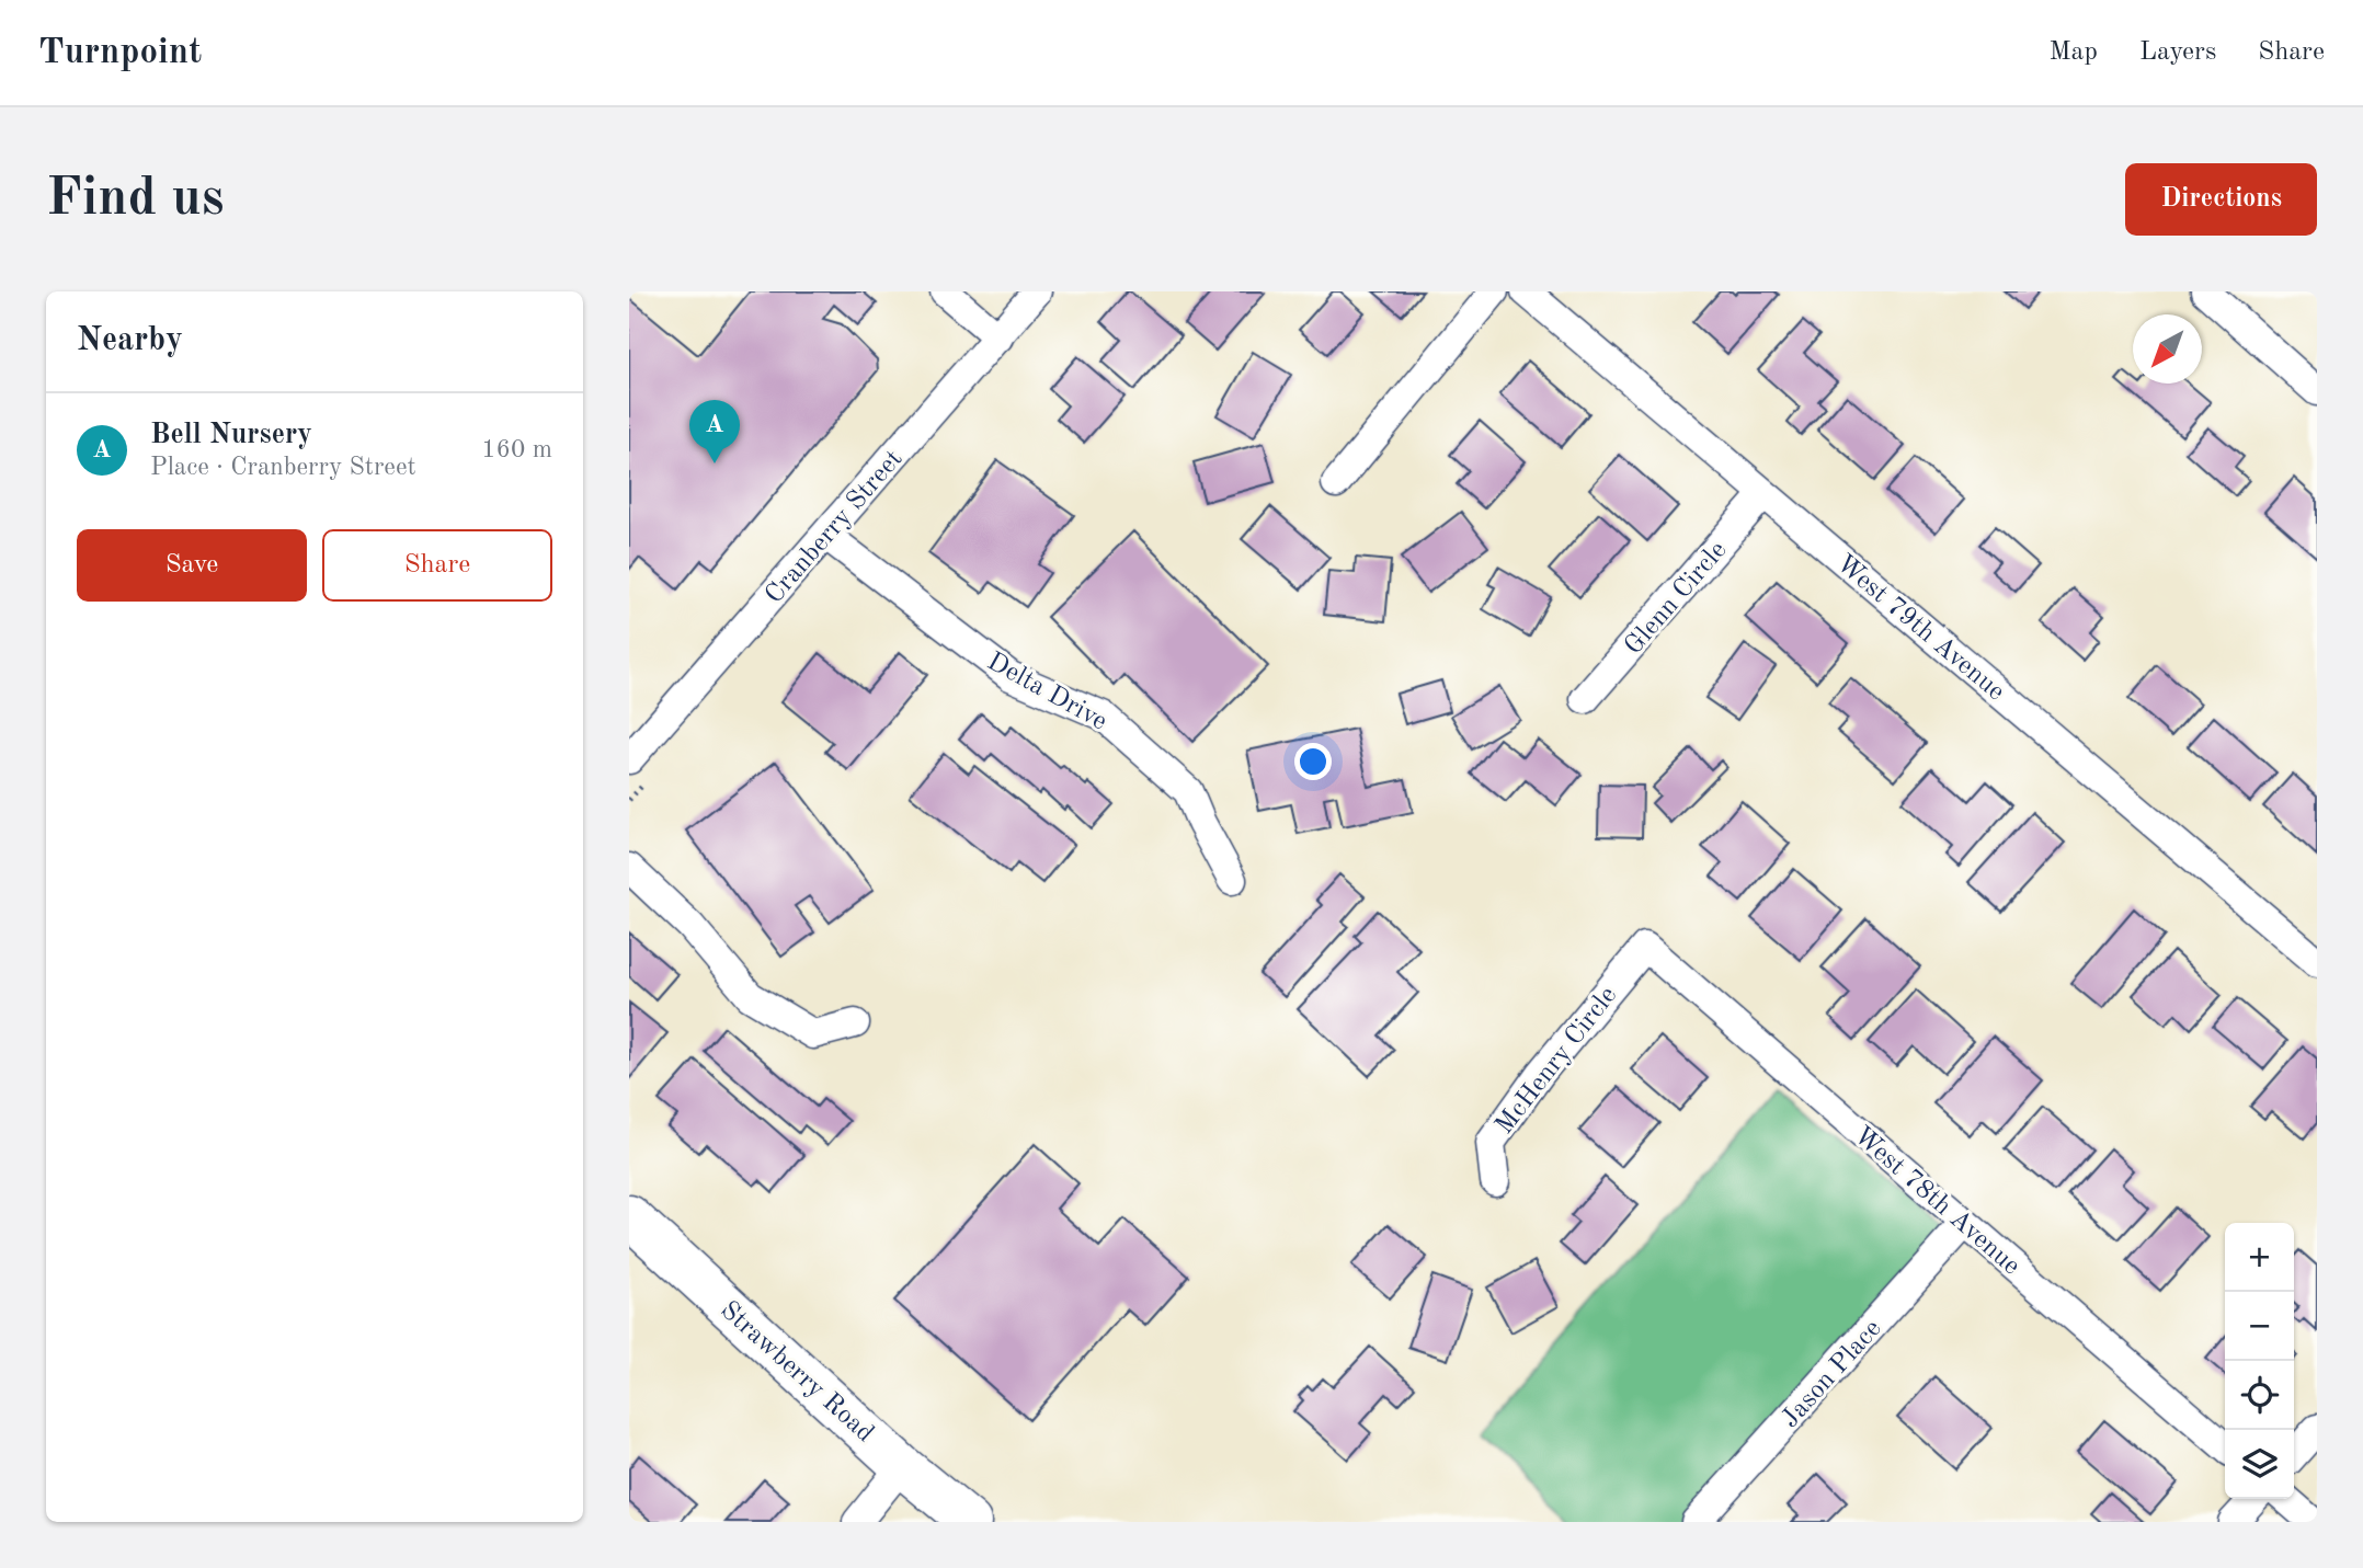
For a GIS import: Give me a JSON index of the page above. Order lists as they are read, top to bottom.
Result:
{
  "streets": {
    "street": [
      "Cranberry Street",
      "Glenn Circle",
      "West 79th Avenue",
      "Delta Drive",
      "McHenry Circle",
      "West 78th Avenue",
      "Strawberry Road",
      "Jason Place"
    ]
  },
  "crossings": [
    ["Cranberry Street", "Delta Drive"],
    ["Glenn Circle", "West 79th Avenue"],
    ["McHenry Circle", "West 78th Avenue"],
    ["West 78th Avenue", "Jason Place"]
  ],
  "north": "bottom left",
  "page": {
    "header": "Turnpoint",
    "nav": ["Map", "Layers", "Share"],
    "buttons": [
      "Directions",
      ["Save", "Share"]
    ],
    "title": "Find us",
    "heading": "Nearby",
    "list": [
      {
        "mark": "A",
        "name": "Bell Nursery",
        "note": "Place · Cranberry Street",
        "value": "160 m"
      }
    ],
    "pins": "A",
    "map_buttons": ["+", "−"]
  }
}
